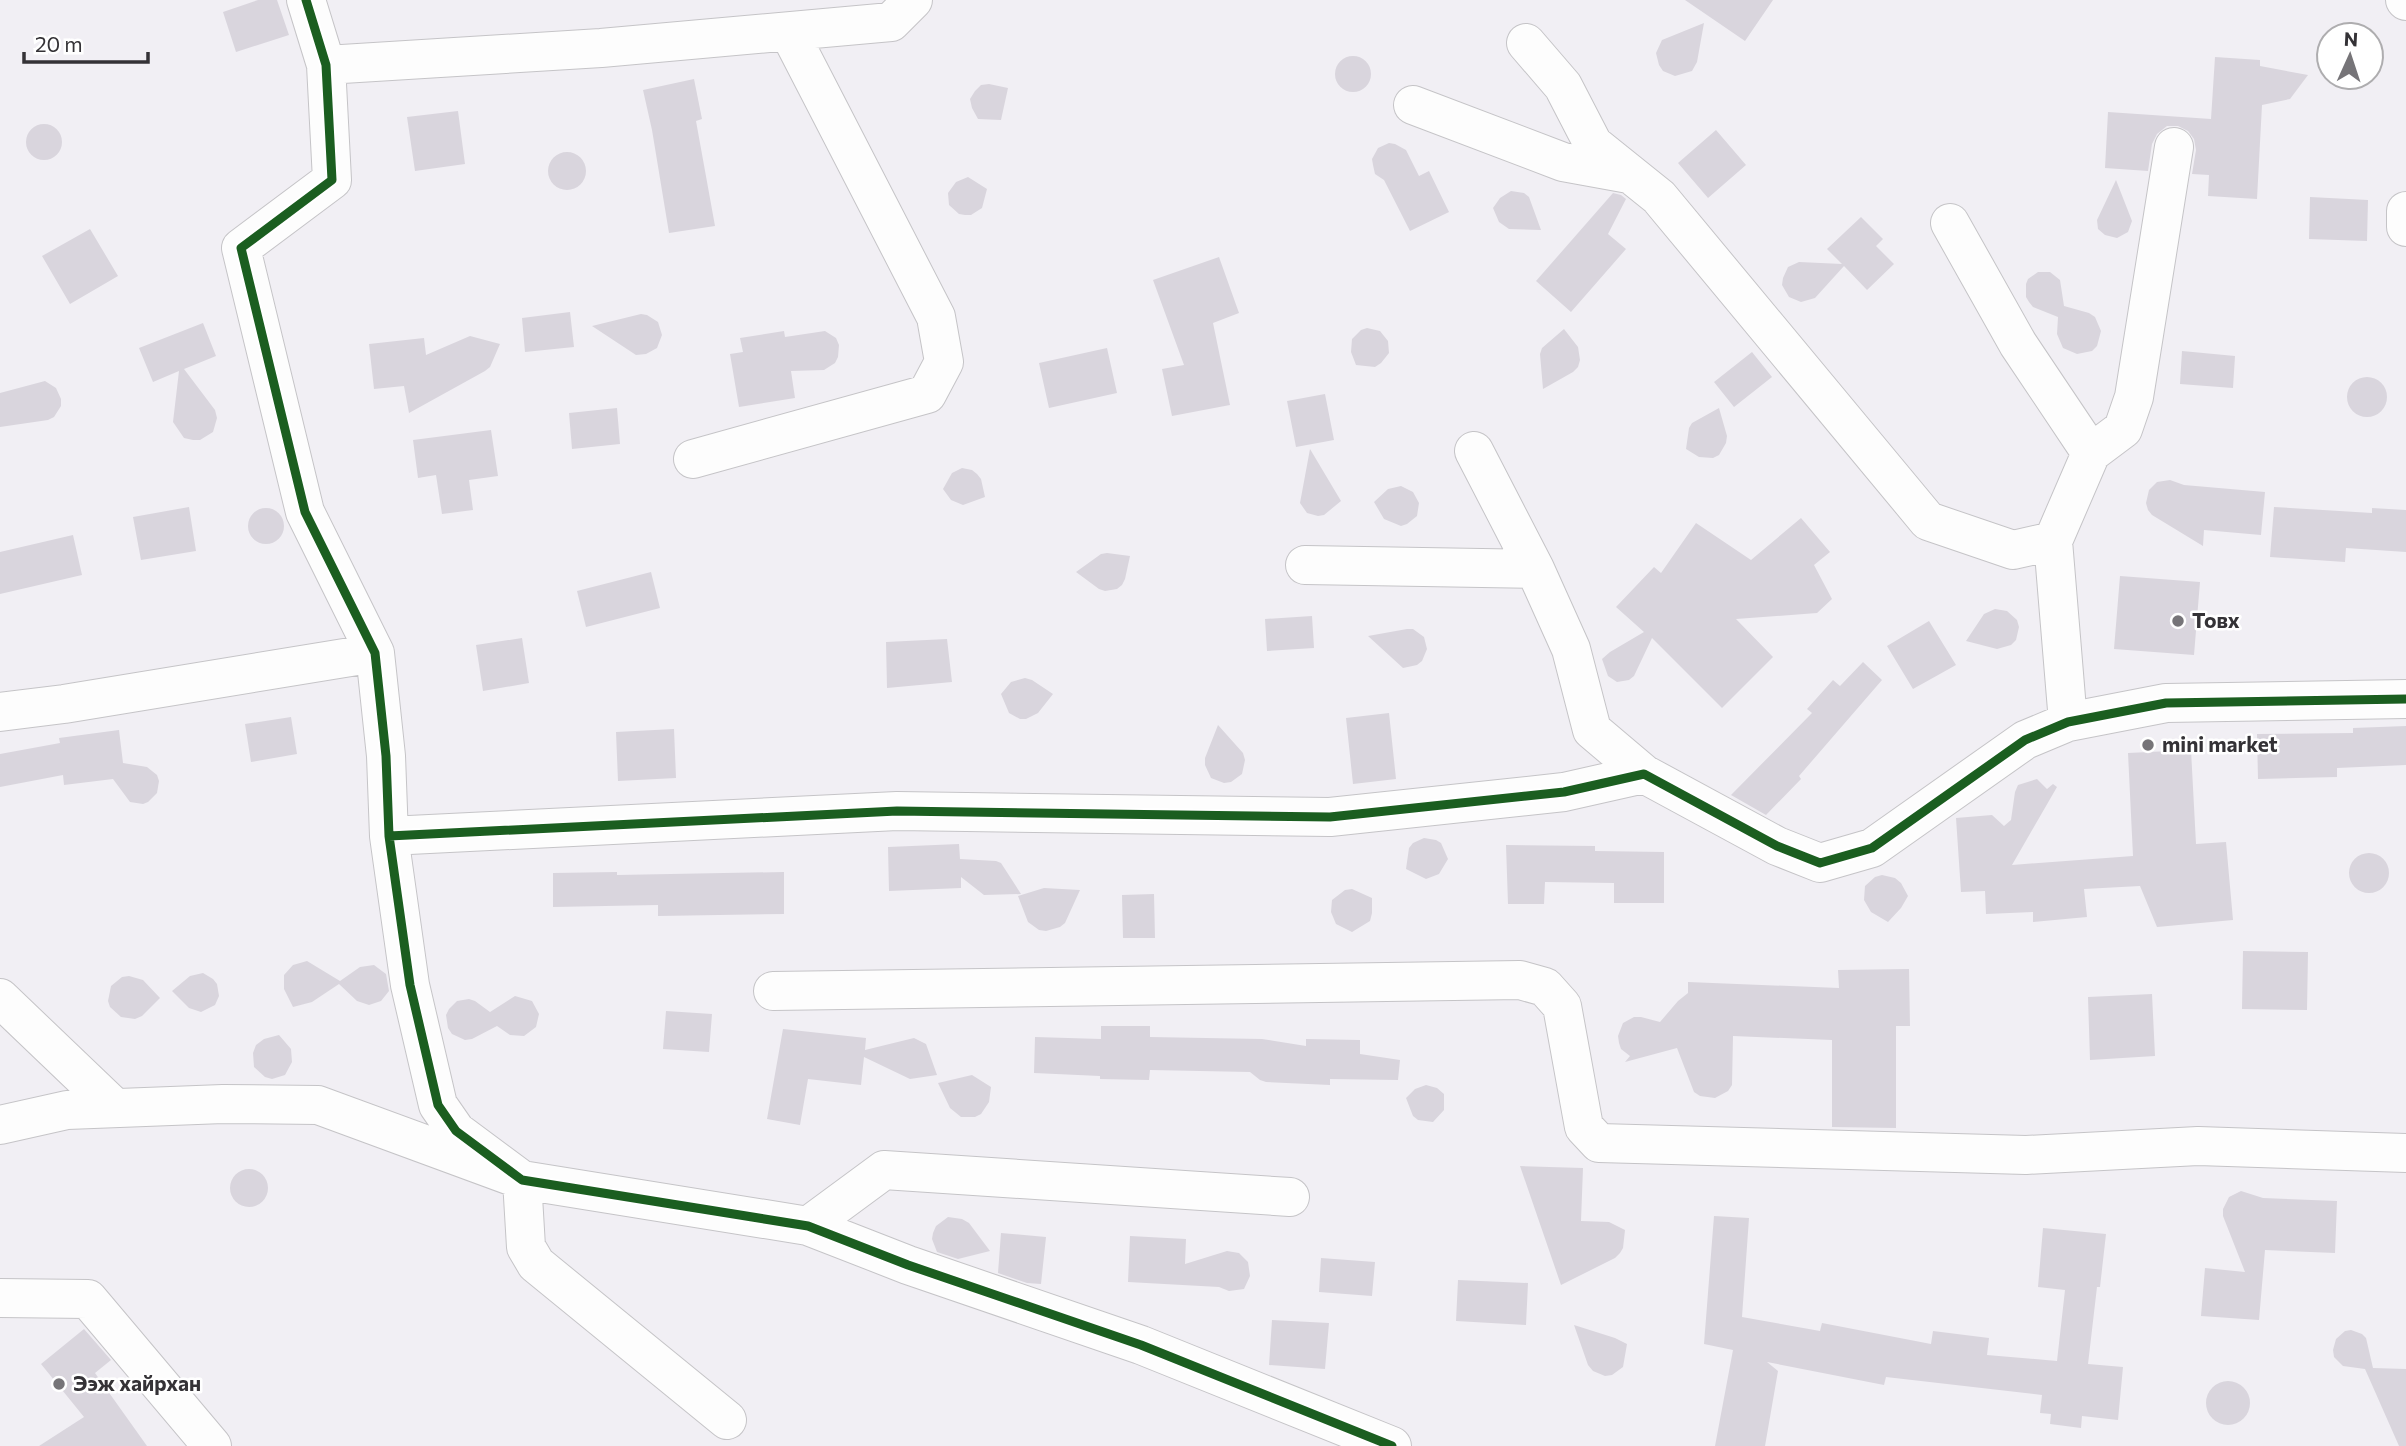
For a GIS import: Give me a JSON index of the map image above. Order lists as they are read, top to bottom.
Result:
{
  "places": ["Товх", "mini market", "Ээж хайрхан"],
  "scale_bar": "20 m",
  "north": "top"
}
